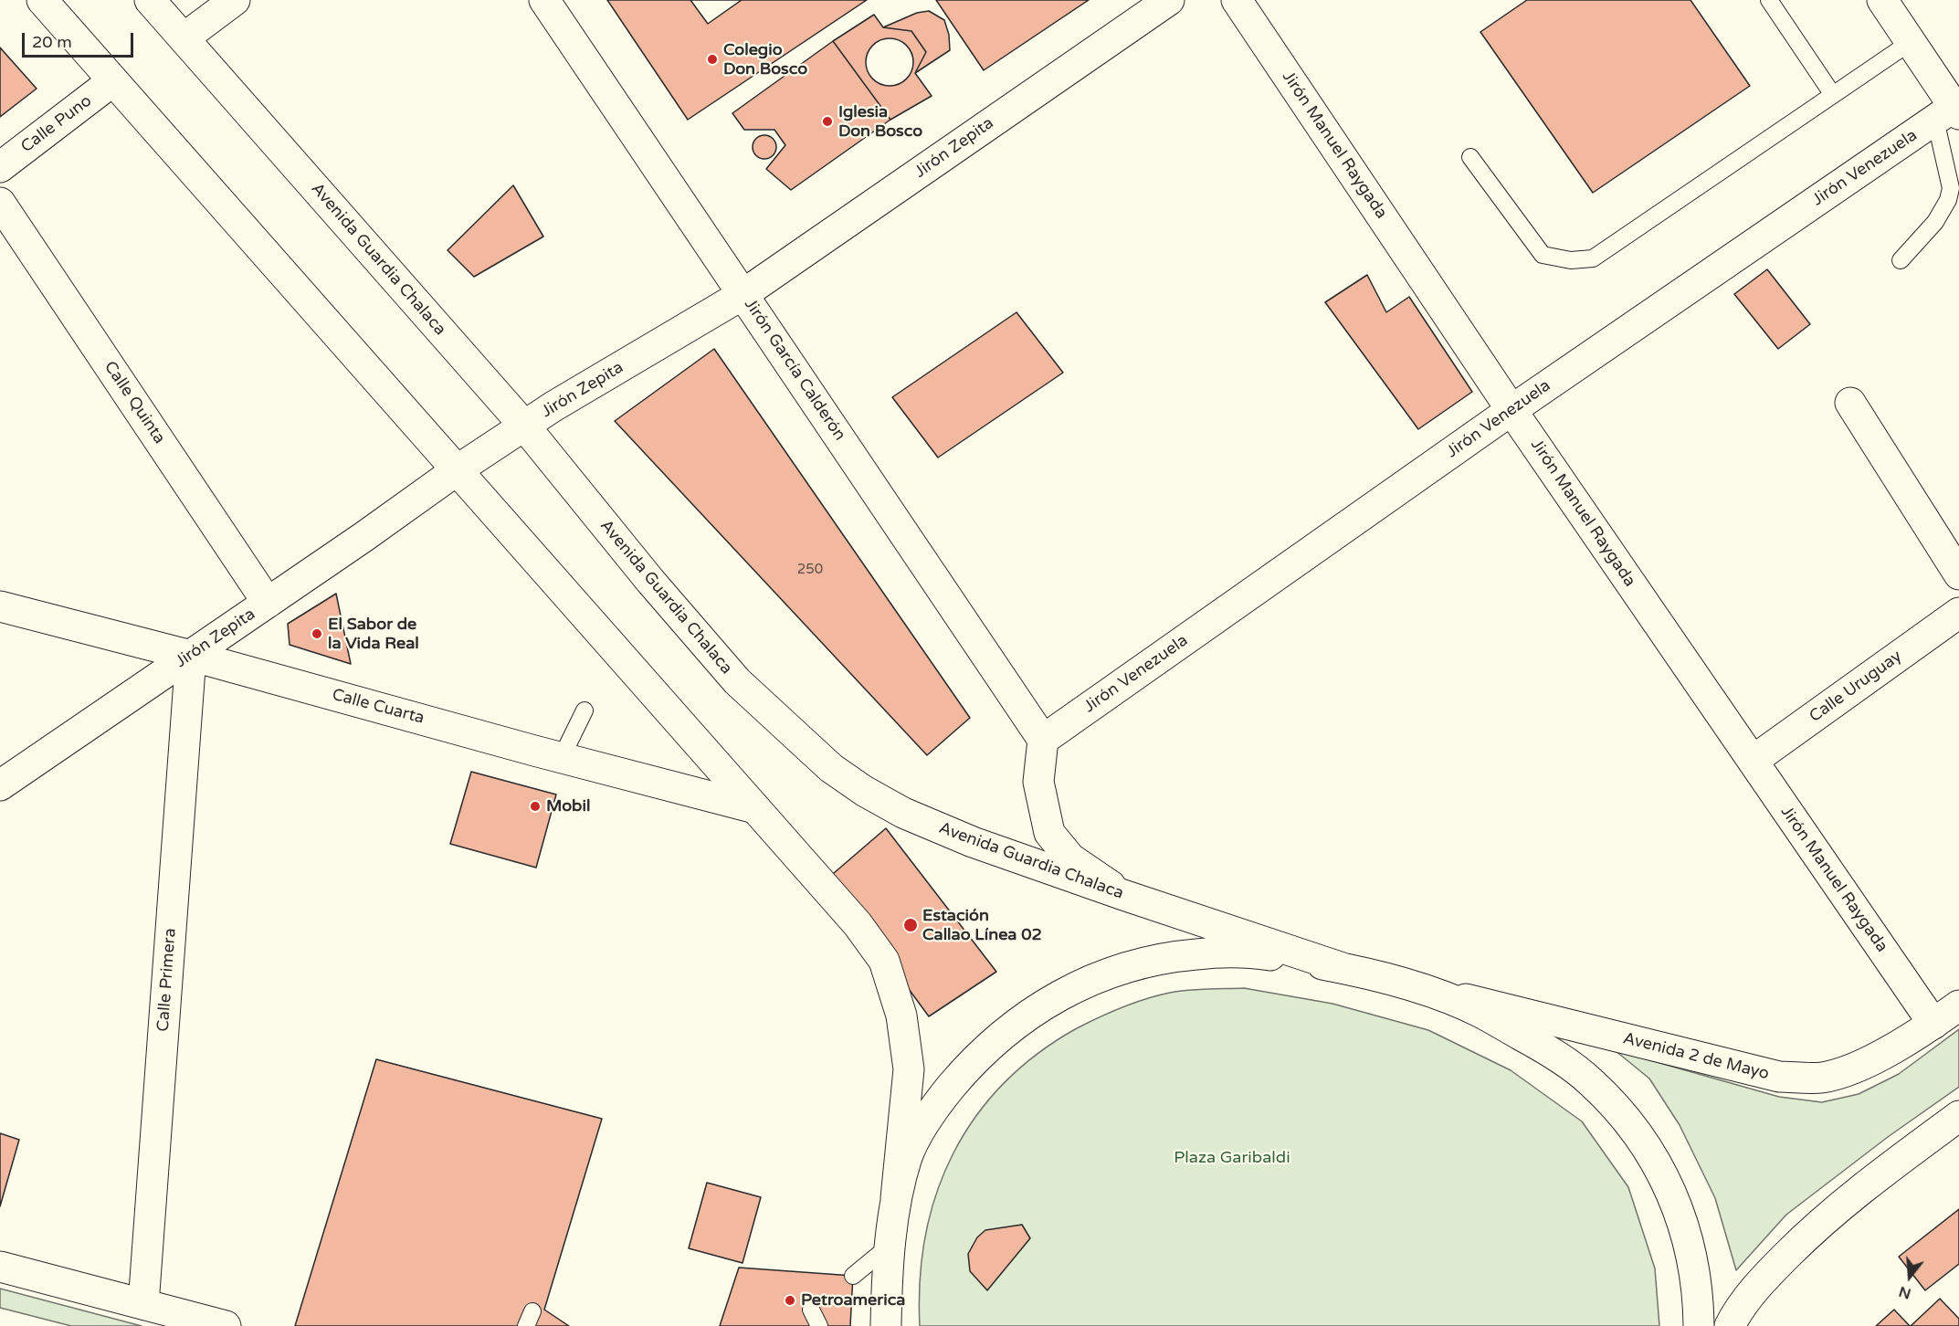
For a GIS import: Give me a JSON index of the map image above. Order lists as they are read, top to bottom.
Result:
{
  "streets": {
    "street": [
      "Calle Puno",
      "Jirón Manuel Raygada",
      "Jirón Zepita",
      "Jirón Venezuela",
      "Avenida Guardia Chalaca",
      "Jirón García Calderón",
      "Calle Quinta",
      "Calle Uruguay",
      "Calle Cuarta",
      "Calle Primera",
      "Avenida 2 de Mayo"
    ]
  },
  "crossings": [
    ["Jirón Manuel Raygada", "Jirón Venezuela"],
    ["Jirón Manuel Raygada", "Calle Uruguay"],
    ["Jirón Manuel Raygada", "Avenida 2 de Mayo"],
    ["Jirón Zepita", "Avenida Guardia Chalaca"],
    ["Jirón Zepita", "Jirón García Calderón"],
    ["Jirón Zepita", "Calle Quinta"],
    ["Jirón Zepita", "Calle Cuarta"],
    ["Jirón Zepita", "Calle Primera"],
    ["Jirón Venezuela", "Jirón García Calderón"],
    ["Calle Cuarta", "Calle Primera"]
  ],
  "parks": ["Plaza Garibaldi"],
  "places": [
    "Colegio Don Bosco",
    "Iglesia Don Bosco",
    "El Sabor de la Vida Real",
    "Mobil",
    "Estación Callao Línea 02",
    "Petroamerica"
  ],
  "house_numbers": ["250"],
  "scale_bar": "20 m",
  "north": "bottom"
}
